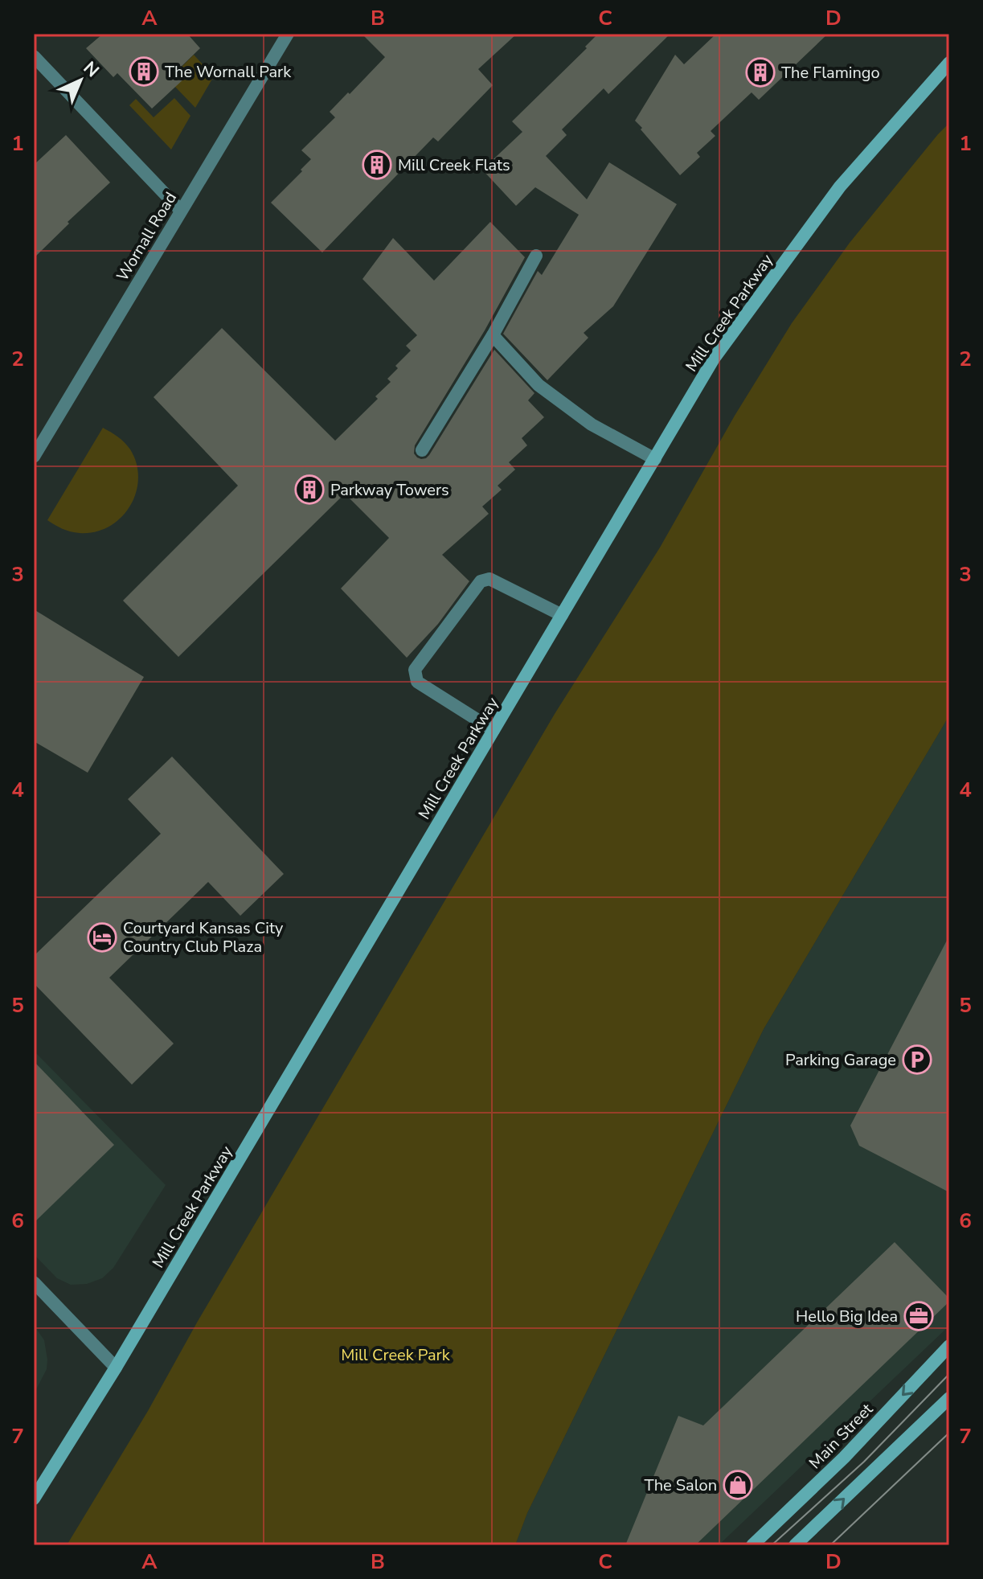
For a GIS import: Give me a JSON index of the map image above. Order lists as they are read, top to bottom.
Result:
{
  "streets": {
    "main road": ["Mill Creek Parkway", "Main Street"],
    "street": ["Wornall Road"]
  },
  "parks": ["Mill Creek Park"],
  "places": {
    "building": [
      "The Wornall Park",
      "The Flamingo",
      "Mill Creek Flats",
      "Parkway Towers"
    ],
    "hotel": ["Courtyard Kansas City Country Club Plaza"],
    "parking": ["Parking Garage"],
    "office": ["Hello Big Idea"],
    "shop": ["The Salon"]
  },
  "north": "top right",
  "grid": {
    "columns": [
      "A",
      "B",
      "C",
      "D"
    ],
    "rows": [
      "1",
      "2",
      "3",
      "4",
      "5",
      "6",
      "7"
    ]
  }
}
